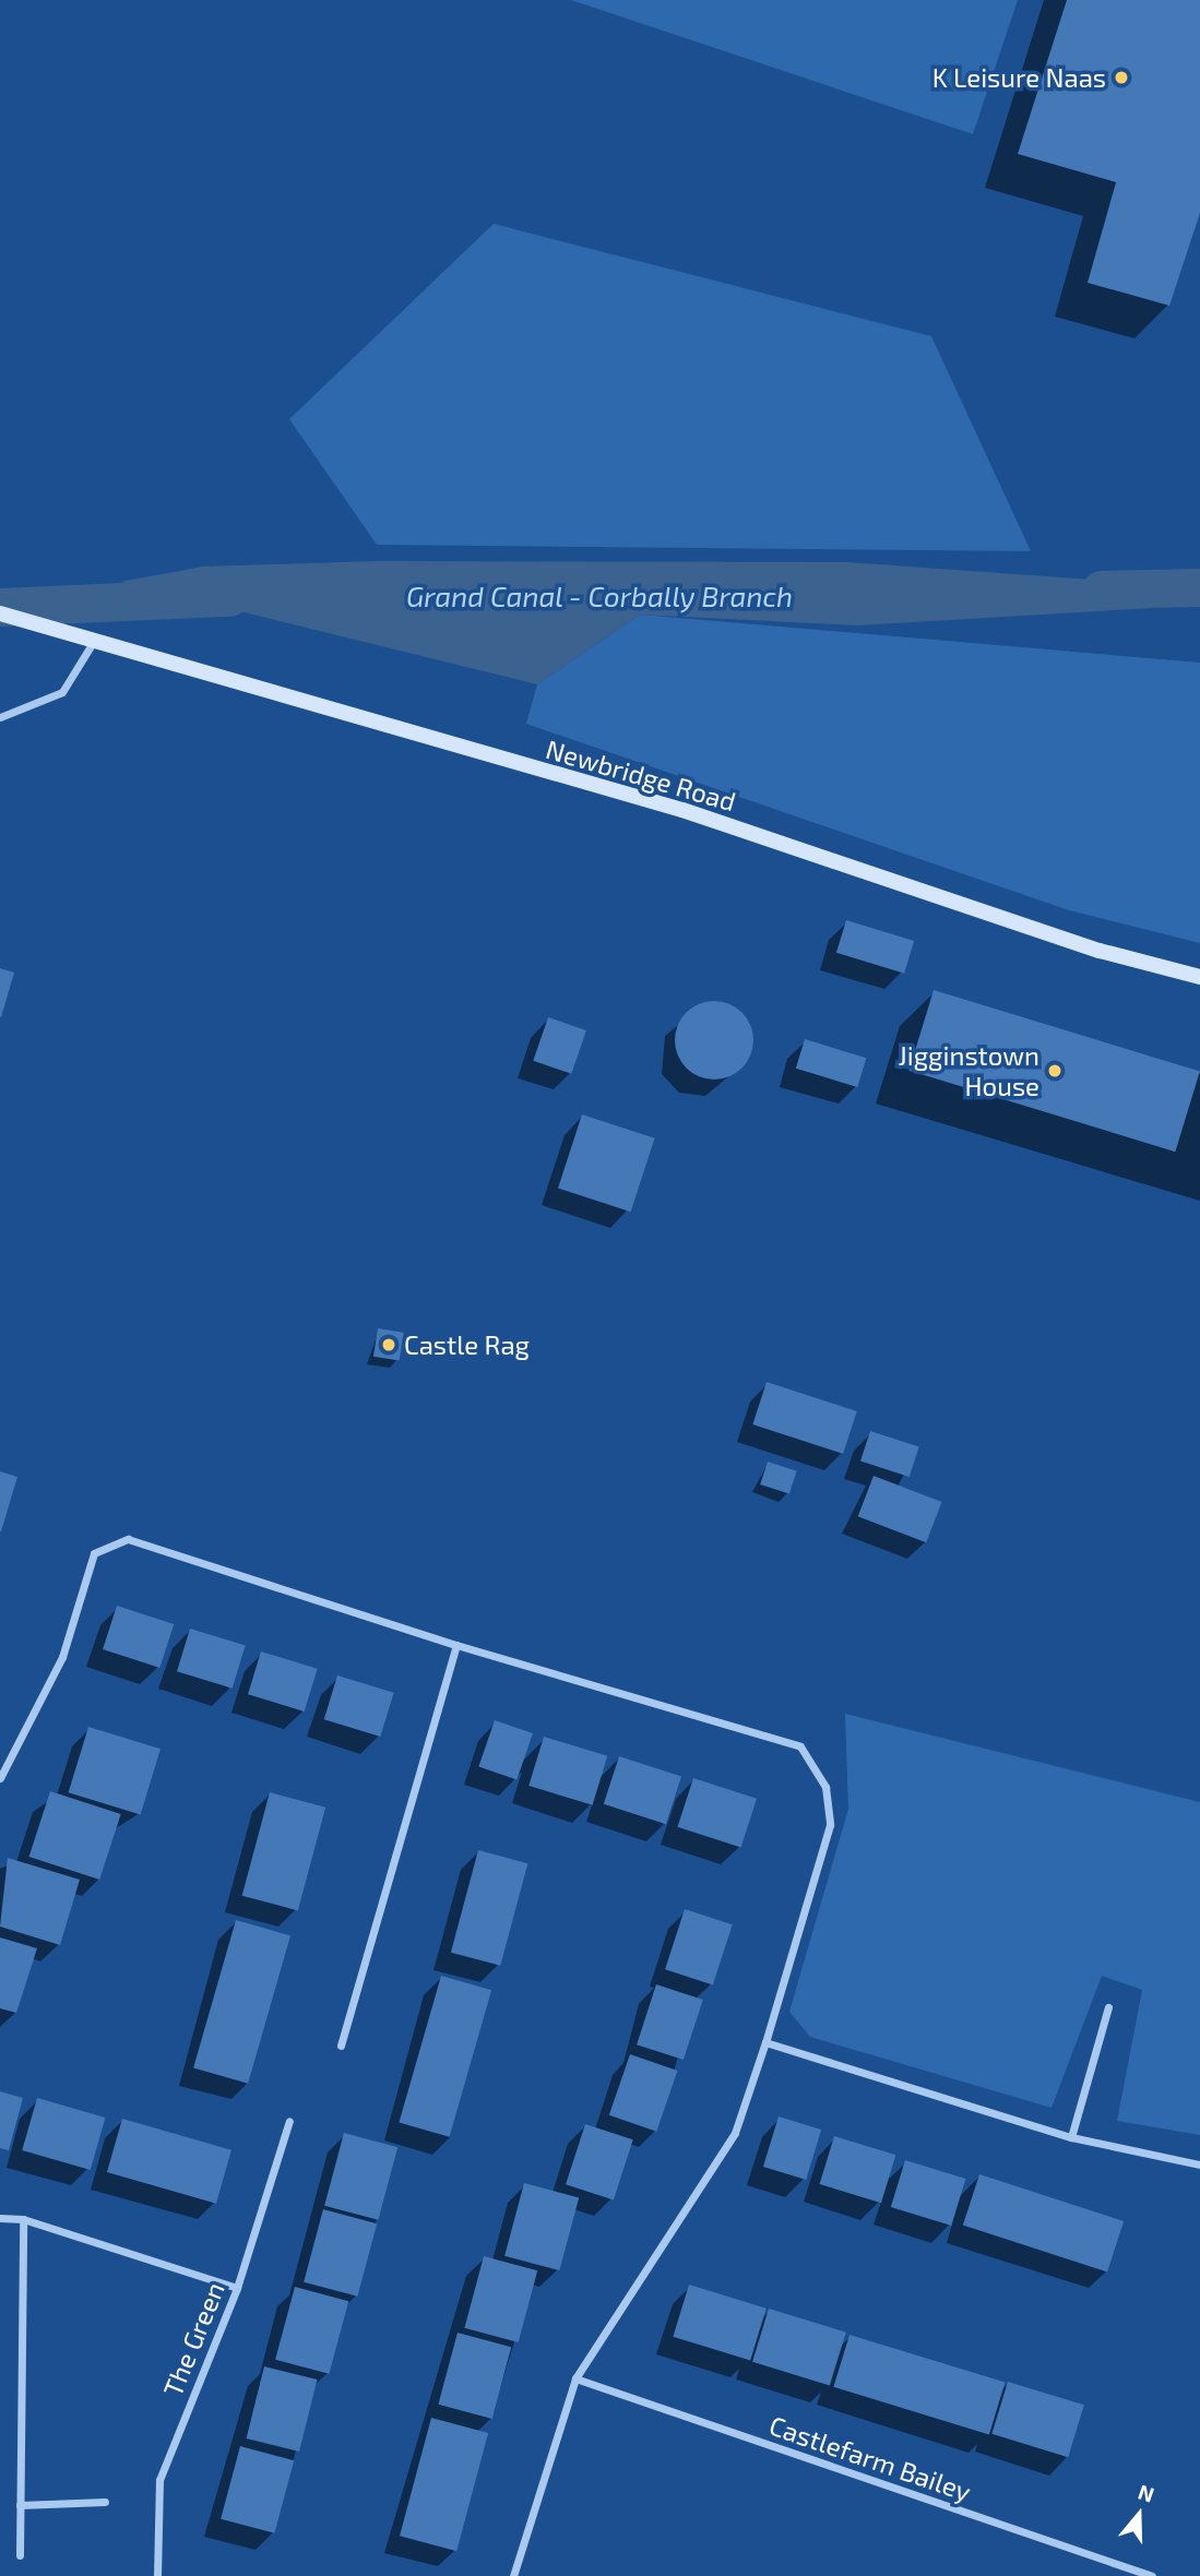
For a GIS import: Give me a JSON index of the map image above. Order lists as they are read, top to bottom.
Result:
{
  "streets": {
    "main road": ["Newbridge Road"],
    "street": ["The Green", "Castlefarm Bailey"]
  },
  "water": ["Grand Canal - Corbally Branch"],
  "places": ["K Leisure Naas", "Jigginstown House", "Castle Rag"],
  "north": "top"
}
